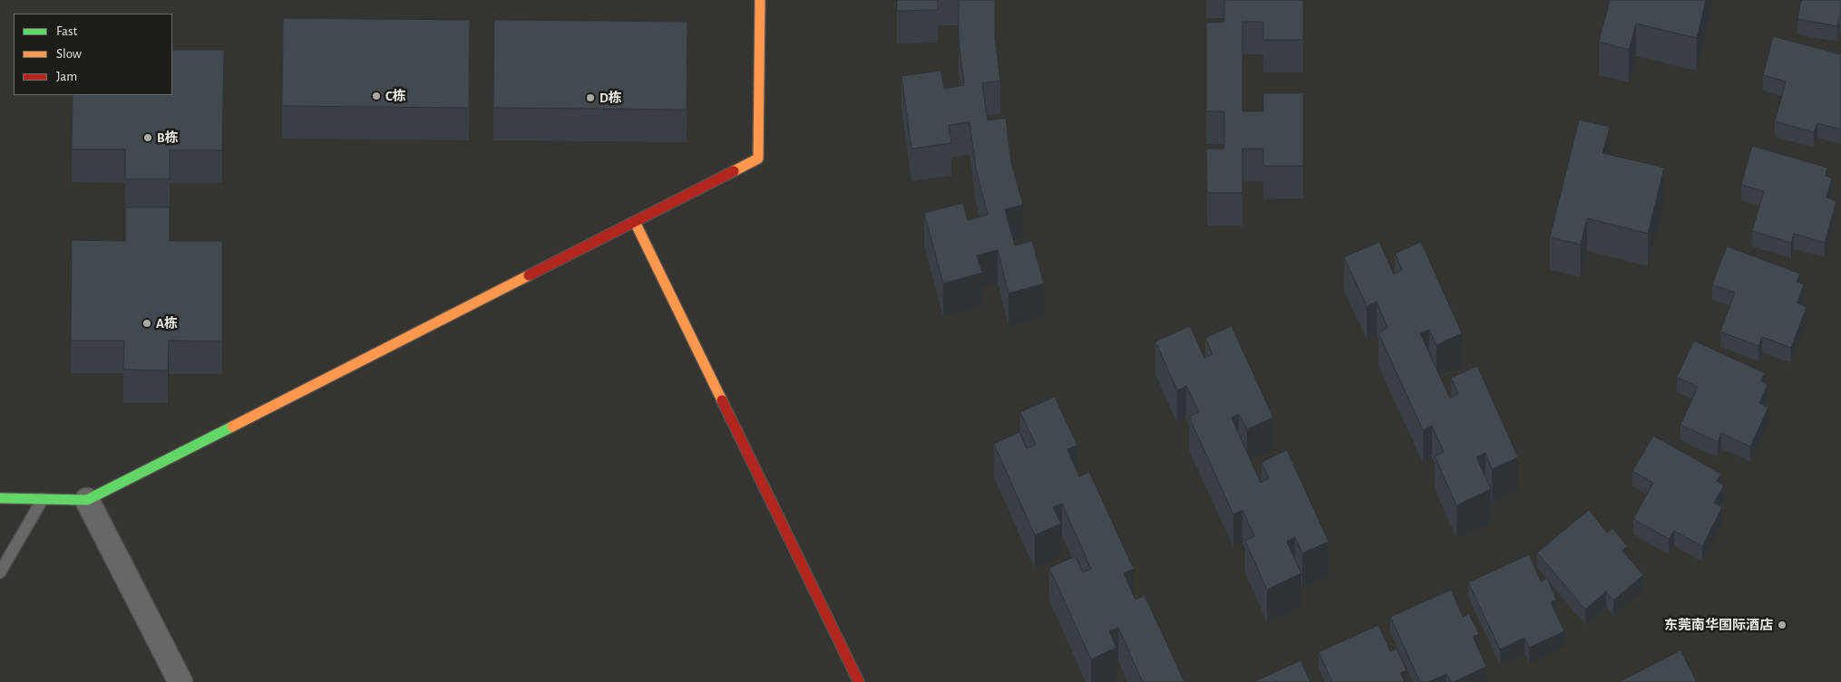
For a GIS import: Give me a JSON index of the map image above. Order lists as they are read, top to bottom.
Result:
{
  "places": [
    "C栋",
    "D栋",
    "B栋",
    "A栋",
    "东莞南华国际酒店"
  ],
  "legend": ["Fast", "Slow", "Jam"]
}
